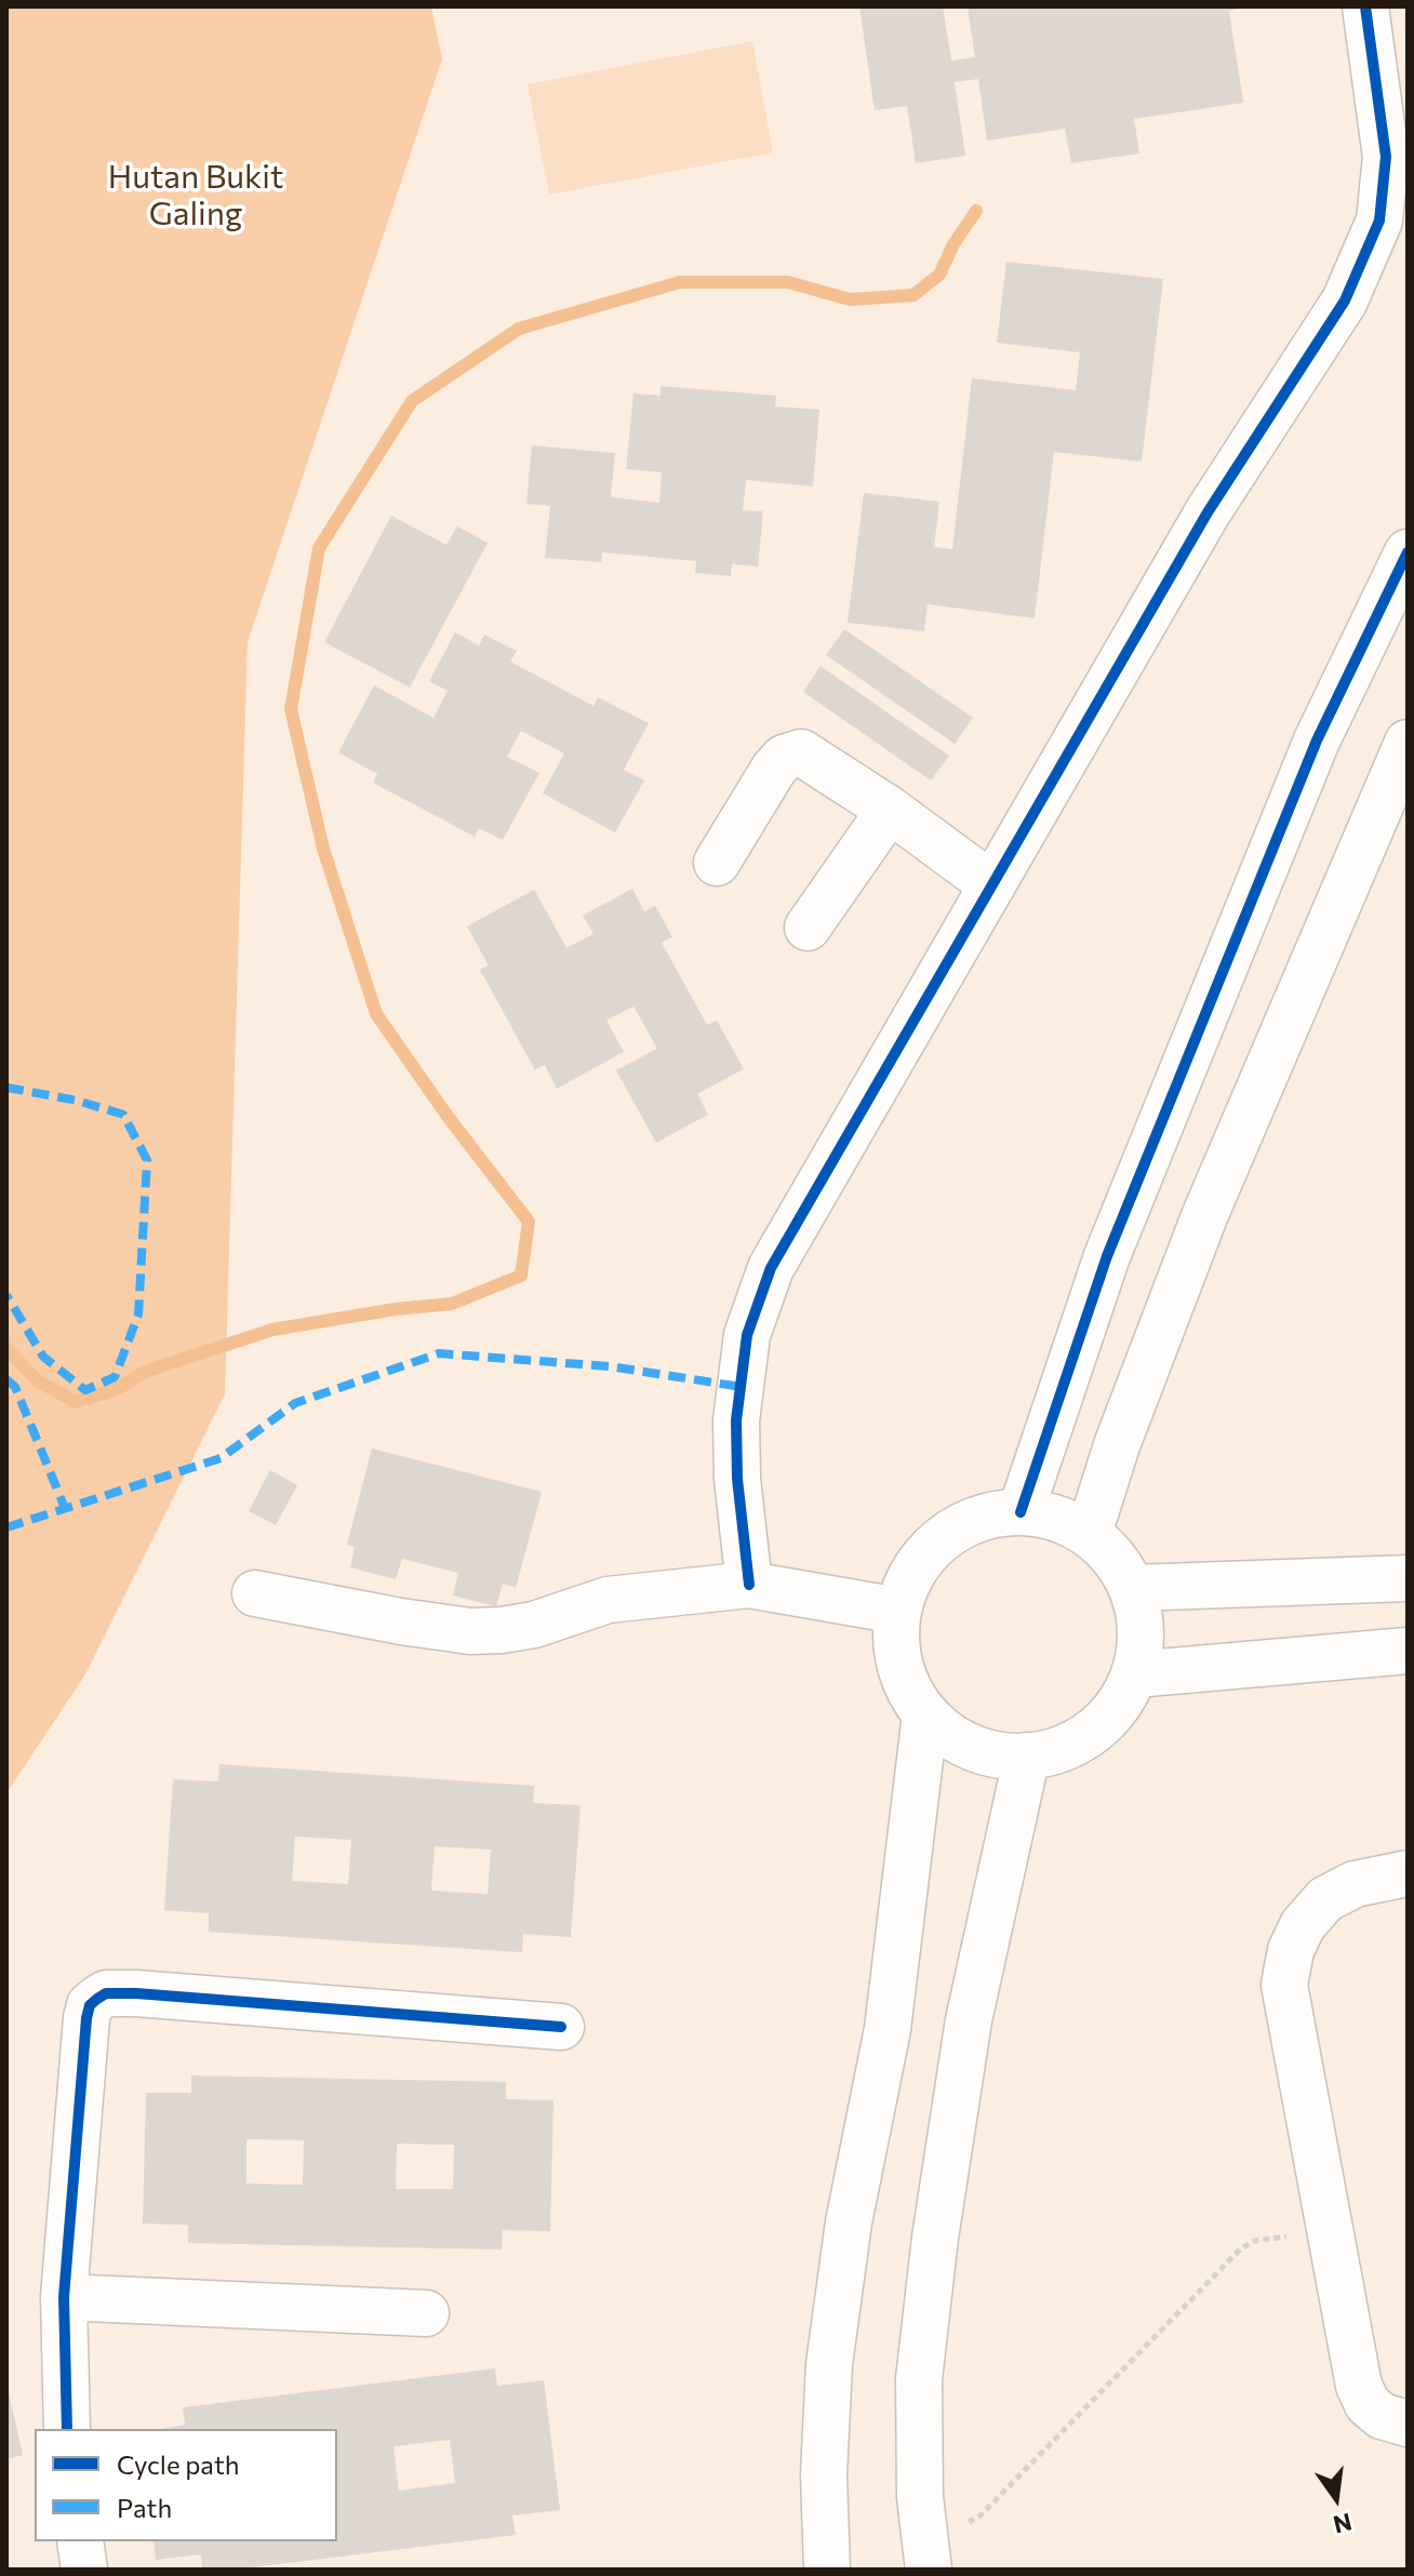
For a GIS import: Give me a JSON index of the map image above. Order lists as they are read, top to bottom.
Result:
{
  "parks": ["Hutan Bukit Galing"],
  "legend": ["Cycle path", "Path"],
  "north": "bottom"
}
